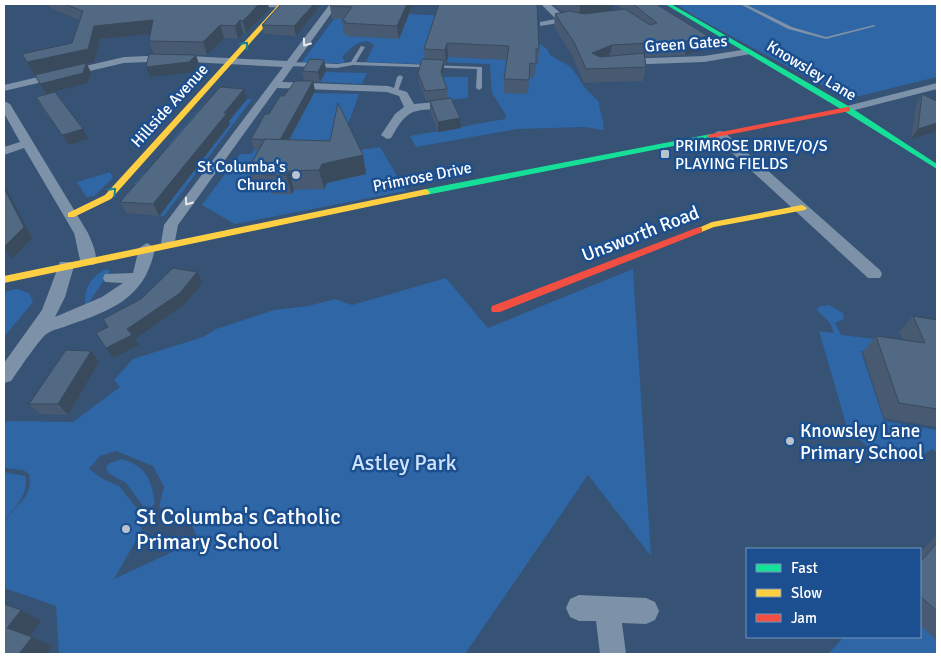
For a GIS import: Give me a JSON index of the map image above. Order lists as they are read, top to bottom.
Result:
{
  "streets": {
    "street": [
      "Green Gates",
      "Knowsley Lane",
      "Hillside Avenue",
      "Primrose Drive",
      "Unsworth Road"
    ]
  },
  "crossings": [
    ["Green Gates", "Knowsley Lane"],
    ["Knowsley Lane", "Primrose Drive"]
  ],
  "parks": ["Astley Park"],
  "places": {
    "transit": ["PRIMROSE DRIVE/O/S PLAYING FIELDS"],
    "other": ["St Columba's Church", "Knowsley Lane Primary School", "St Columba's Catholic Primary School"]
  },
  "legend": ["Fast", "Slow", "Jam"]
}
